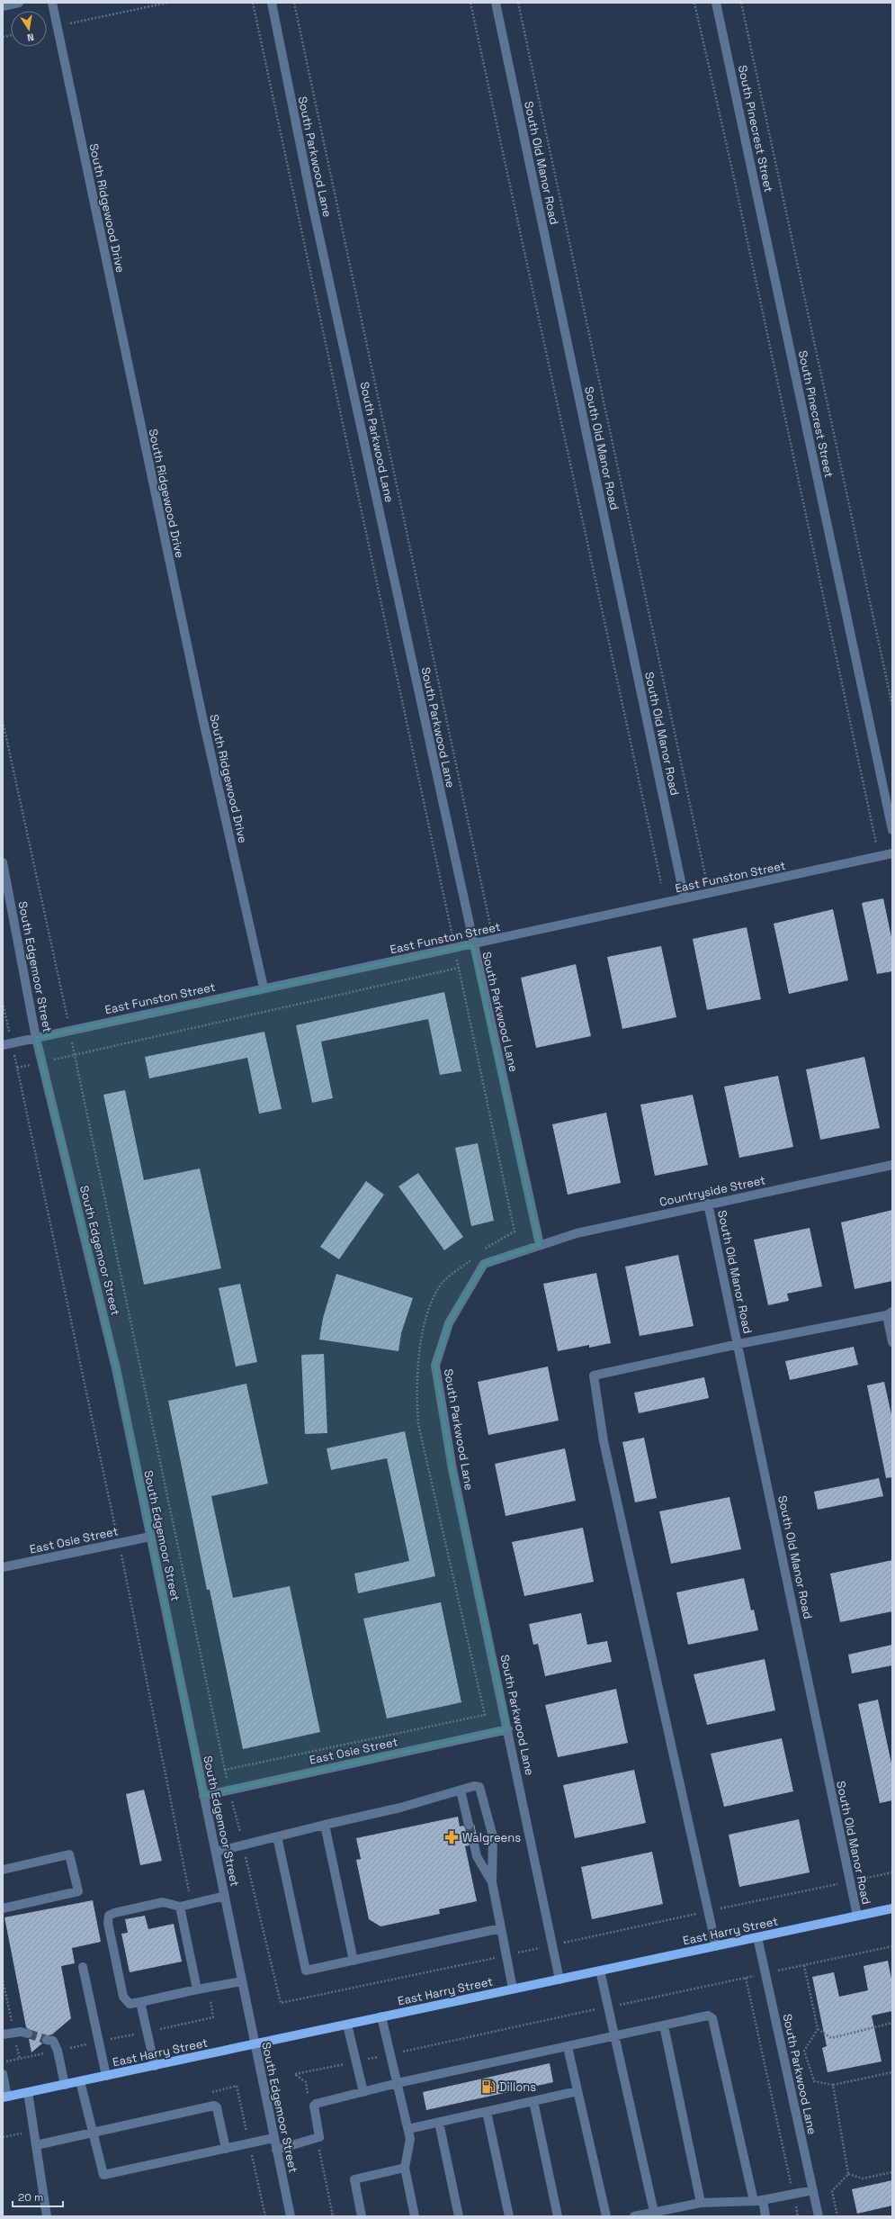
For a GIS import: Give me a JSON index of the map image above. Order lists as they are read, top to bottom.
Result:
{
  "streets": {
    "main road": ["East Harry Street"],
    "street": [
      "South Pinecrest Street",
      "South Parkwood Lane",
      "South Old Manor Road",
      "South Ridgewood Drive",
      "East Funston Street",
      "South Edgemoor Street",
      "Countryside Street",
      "East Osie Street"
    ]
  },
  "crossings": [
    ["South Parkwood Lane", "East Funston Street"],
    ["South Parkwood Lane", "Countryside Street"],
    ["South Parkwood Lane", "East Osie Street"],
    ["South Parkwood Lane", "East Harry Street"],
    ["South Old Manor Road", "East Funston Street"],
    ["South Old Manor Road", "Countryside Street"],
    ["South Old Manor Road", "East Harry Street"],
    ["South Ridgewood Drive", "East Funston Street"],
    ["East Funston Street", "South Edgemoor Street"],
    ["South Edgemoor Street", "East Osie Street"],
    ["South Edgemoor Street", "East Harry Street"]
  ],
  "places": {
    "pharmacy": ["Walgreens"],
    "fuel station": ["Dillons"]
  },
  "scale_bar": "20 m",
  "north": "bottom"
}
